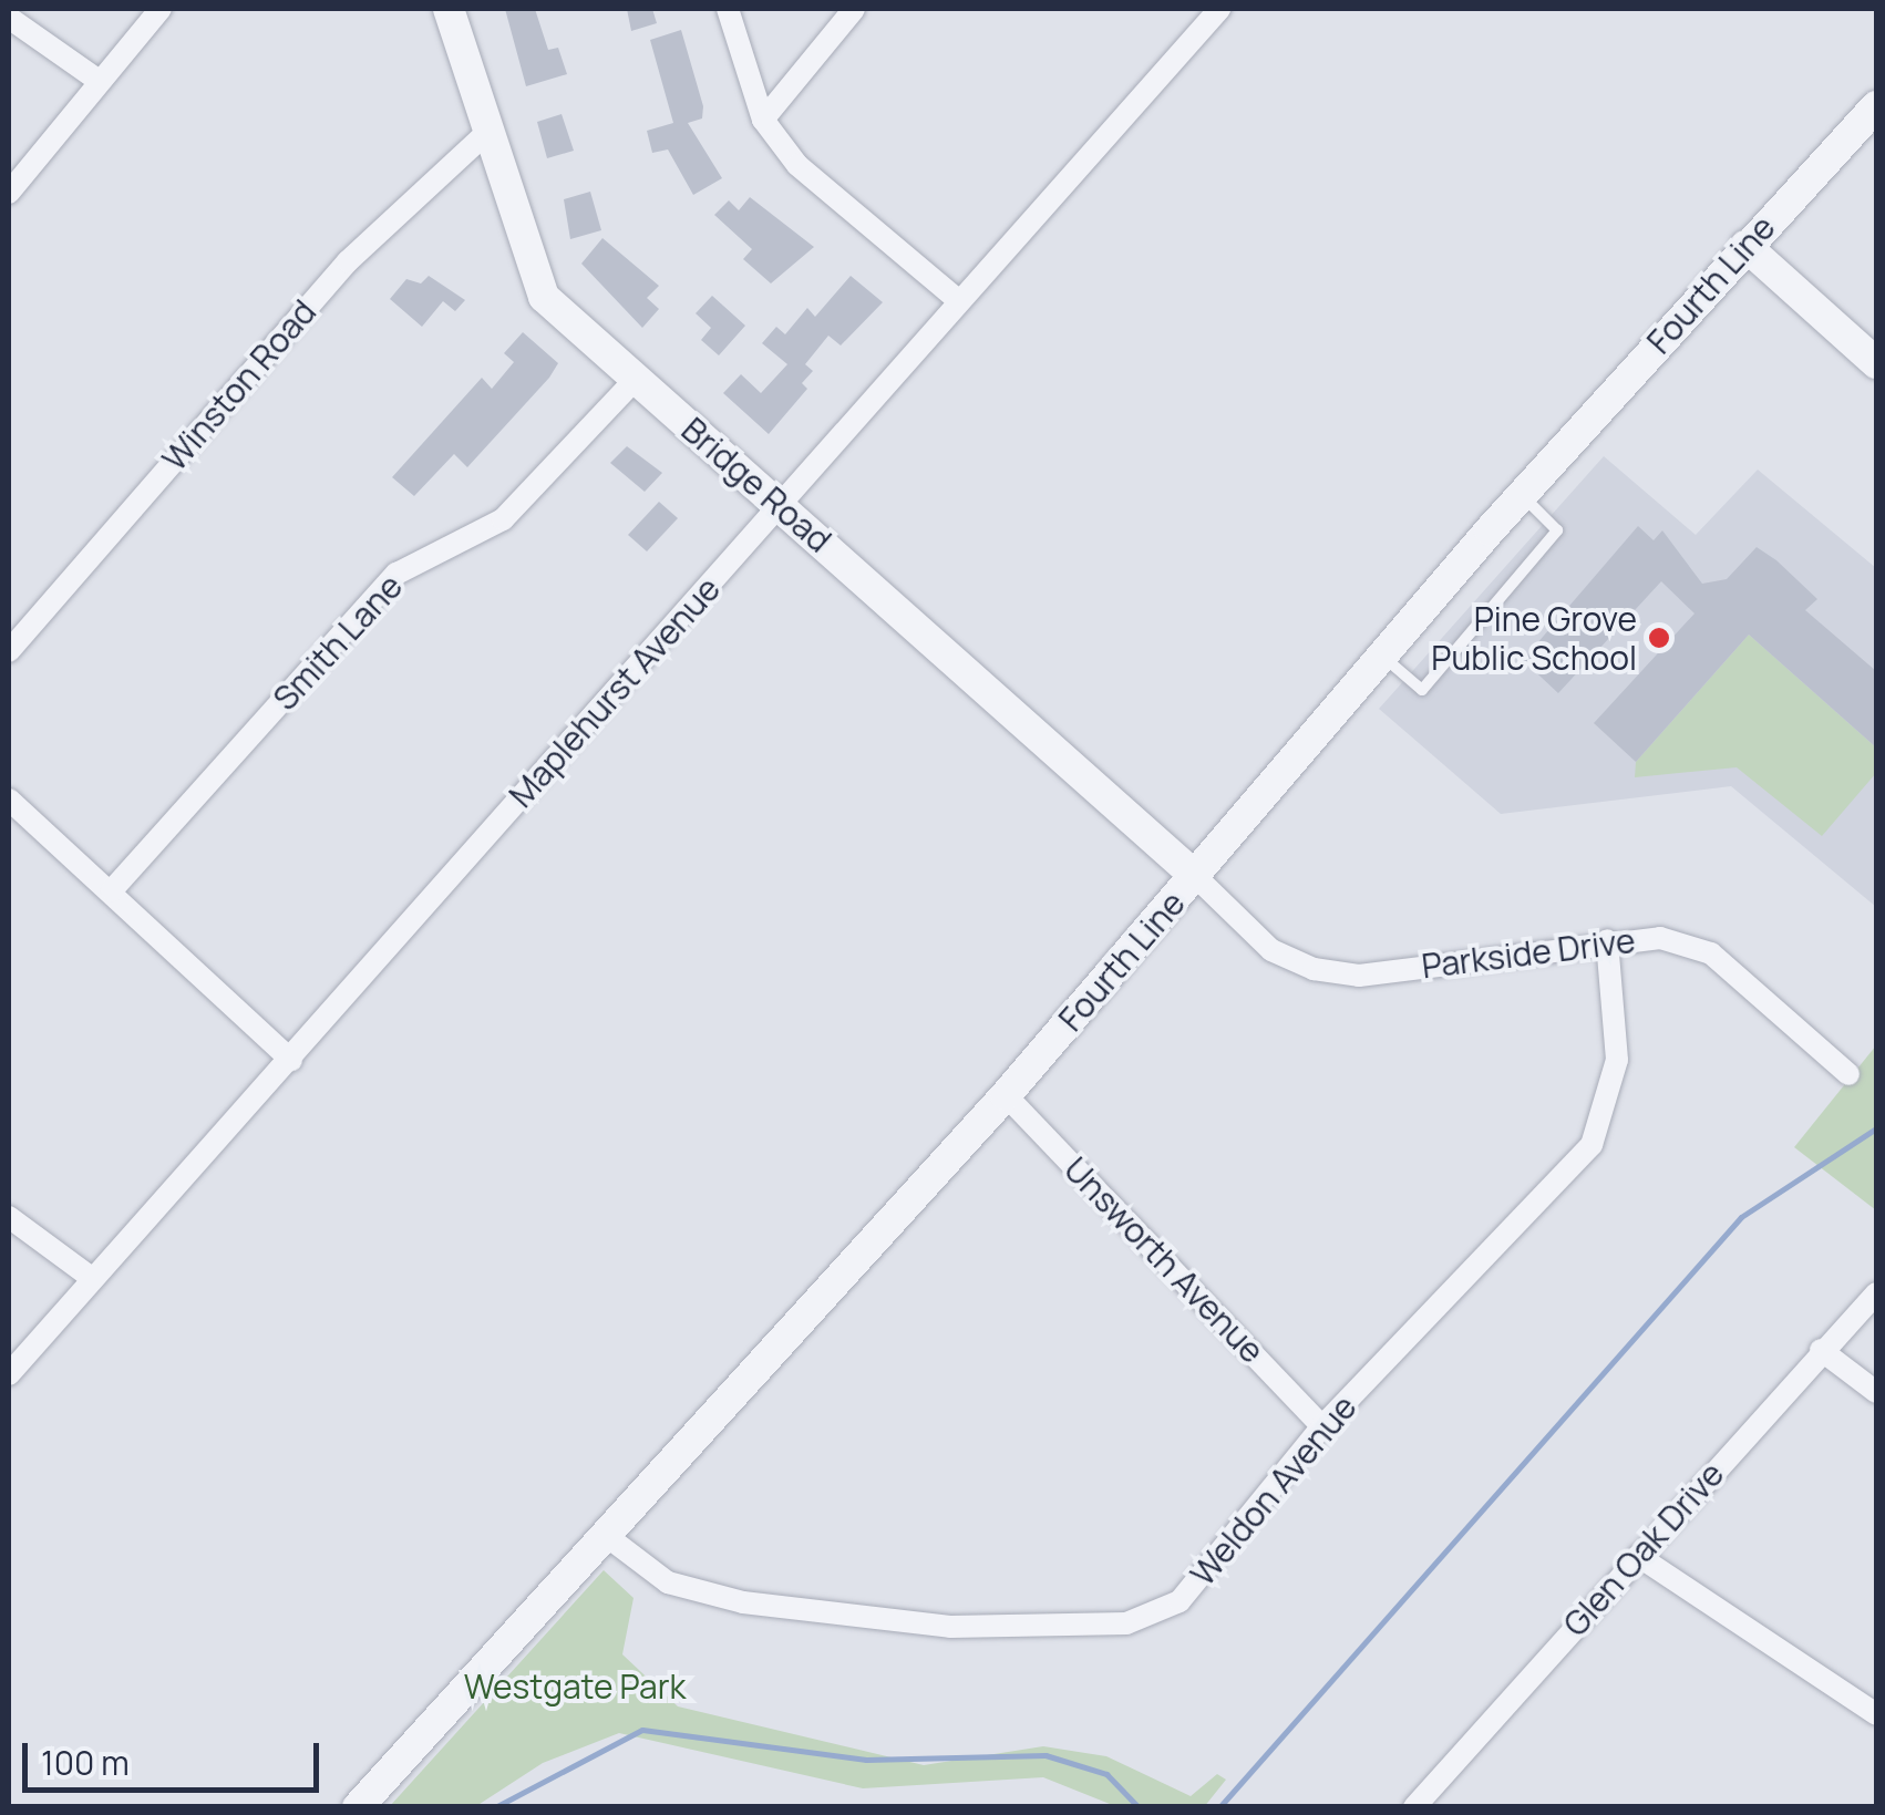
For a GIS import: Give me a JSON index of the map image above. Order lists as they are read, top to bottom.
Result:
{
  "streets": {
    "street": [
      "Fourth Line",
      "Winston Road",
      "Bridge Road",
      "Smith Lane",
      "Maplehurst Avenue",
      "Parkside Drive",
      "Unsworth Avenue",
      "Weldon Avenue",
      "Glen Oak Drive"
    ]
  },
  "crossings": [
    ["Fourth Line", "Bridge Road"],
    ["Fourth Line", "Parkside Drive"],
    ["Fourth Line", "Unsworth Avenue"],
    ["Fourth Line", "Weldon Avenue"],
    ["Winston Road", "Bridge Road"],
    ["Bridge Road", "Smith Lane"],
    ["Bridge Road", "Maplehurst Avenue"],
    ["Bridge Road", "Parkside Drive"],
    ["Parkside Drive", "Weldon Avenue"],
    ["Unsworth Avenue", "Weldon Avenue"]
  ],
  "parks": ["Westgate Park"],
  "places": ["Pine Grove Public School"],
  "scale_bar": "100 m"
}
